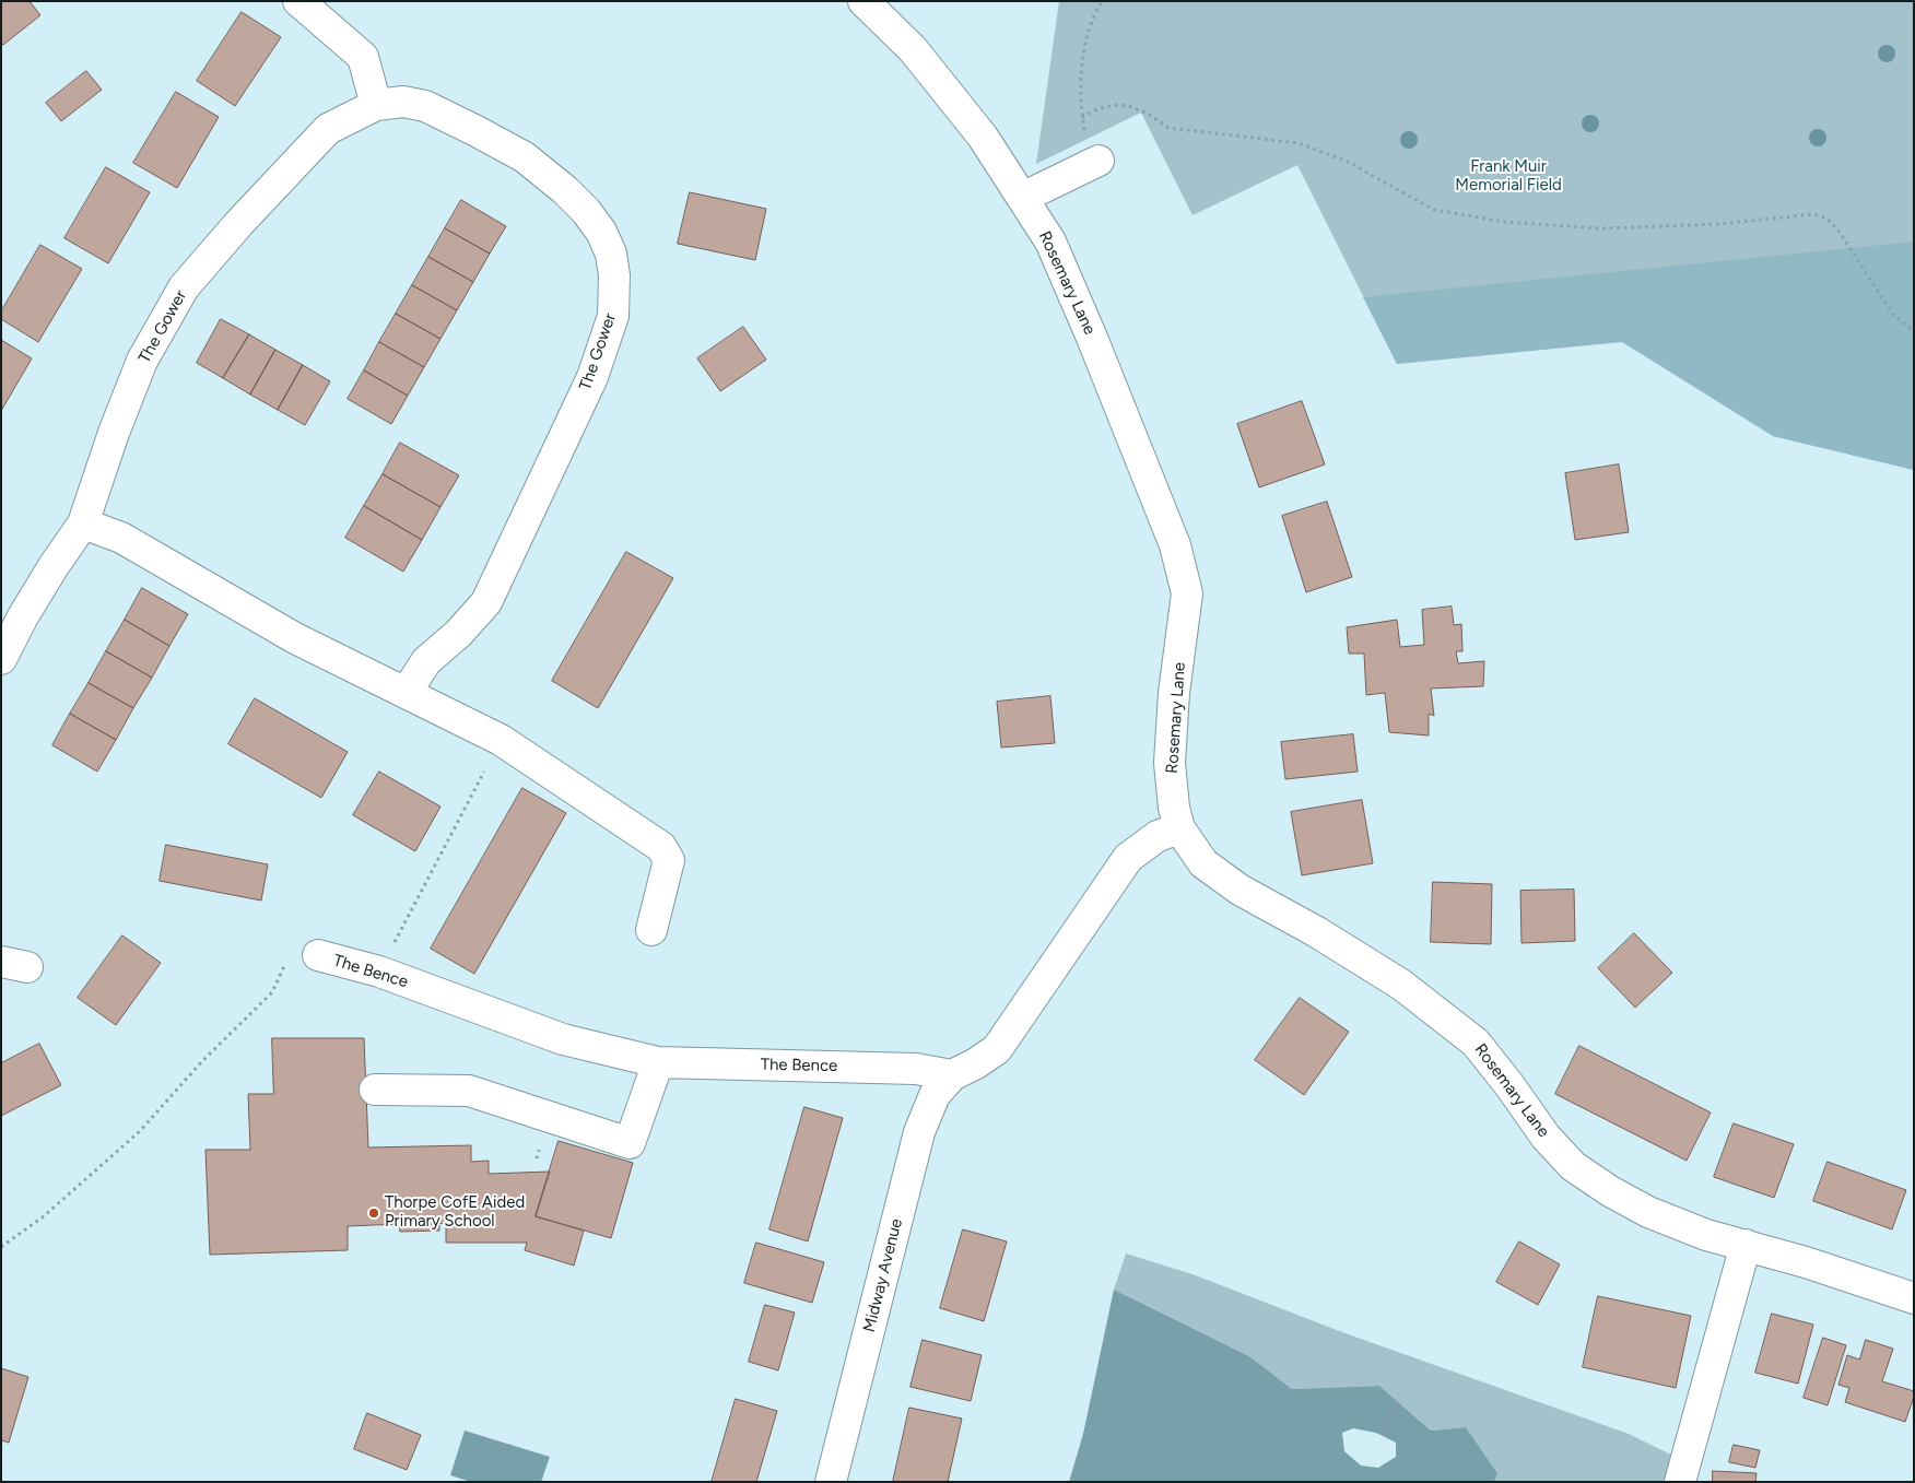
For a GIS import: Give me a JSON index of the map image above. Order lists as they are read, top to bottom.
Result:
{
  "streets": {
    "street": [
      "Rosemary Lane",
      "The Gower",
      "The Bence",
      "Midway Avenue"
    ]
  },
  "crossings": [
    ["The Bence", "Midway Avenue"]
  ],
  "parks": ["Frank Muir Memorial Field"],
  "places": ["Thorpe CofE Aided Primary School"]
}
